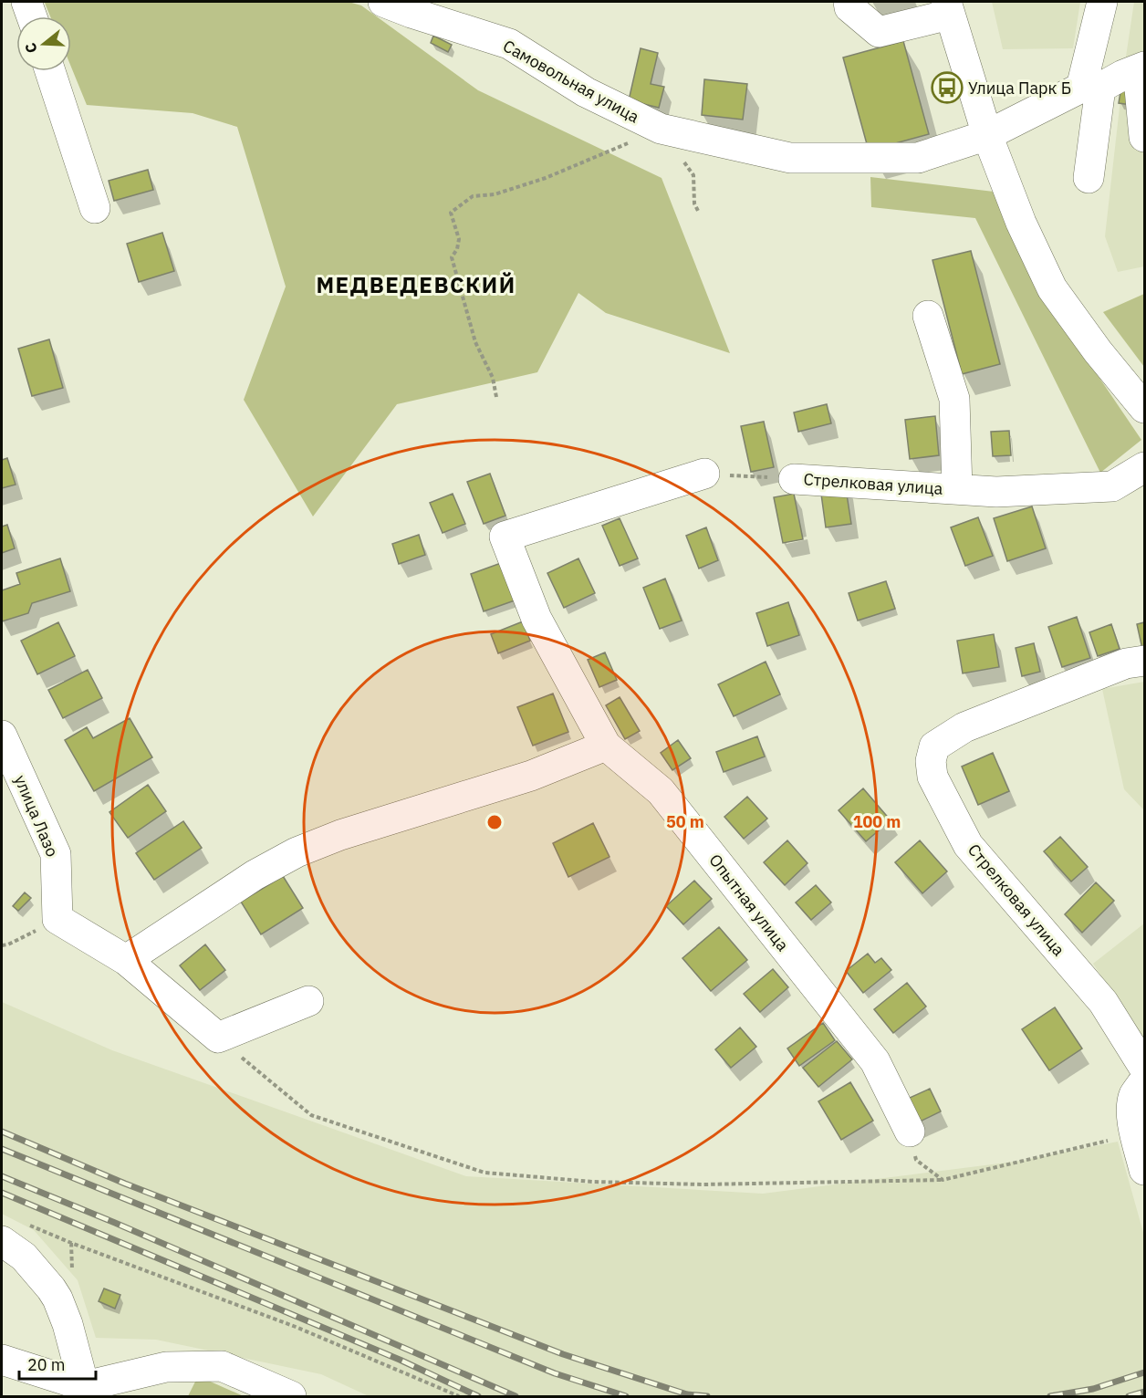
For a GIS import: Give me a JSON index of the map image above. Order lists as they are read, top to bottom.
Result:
{
  "streets": {
    "street": [
      "Самовольная улица",
      "Стрелковая улица",
      "улица Лазо",
      "Опытная улица"
    ]
  },
  "districts": ["МЕДВЕДЕВСКИЙ"],
  "places": {
    "bus stop": ["Улица Парк Б"]
  },
  "scale_bar": "20 m",
  "north": "left",
  "rings": ["50 m", "100 m"]
}
